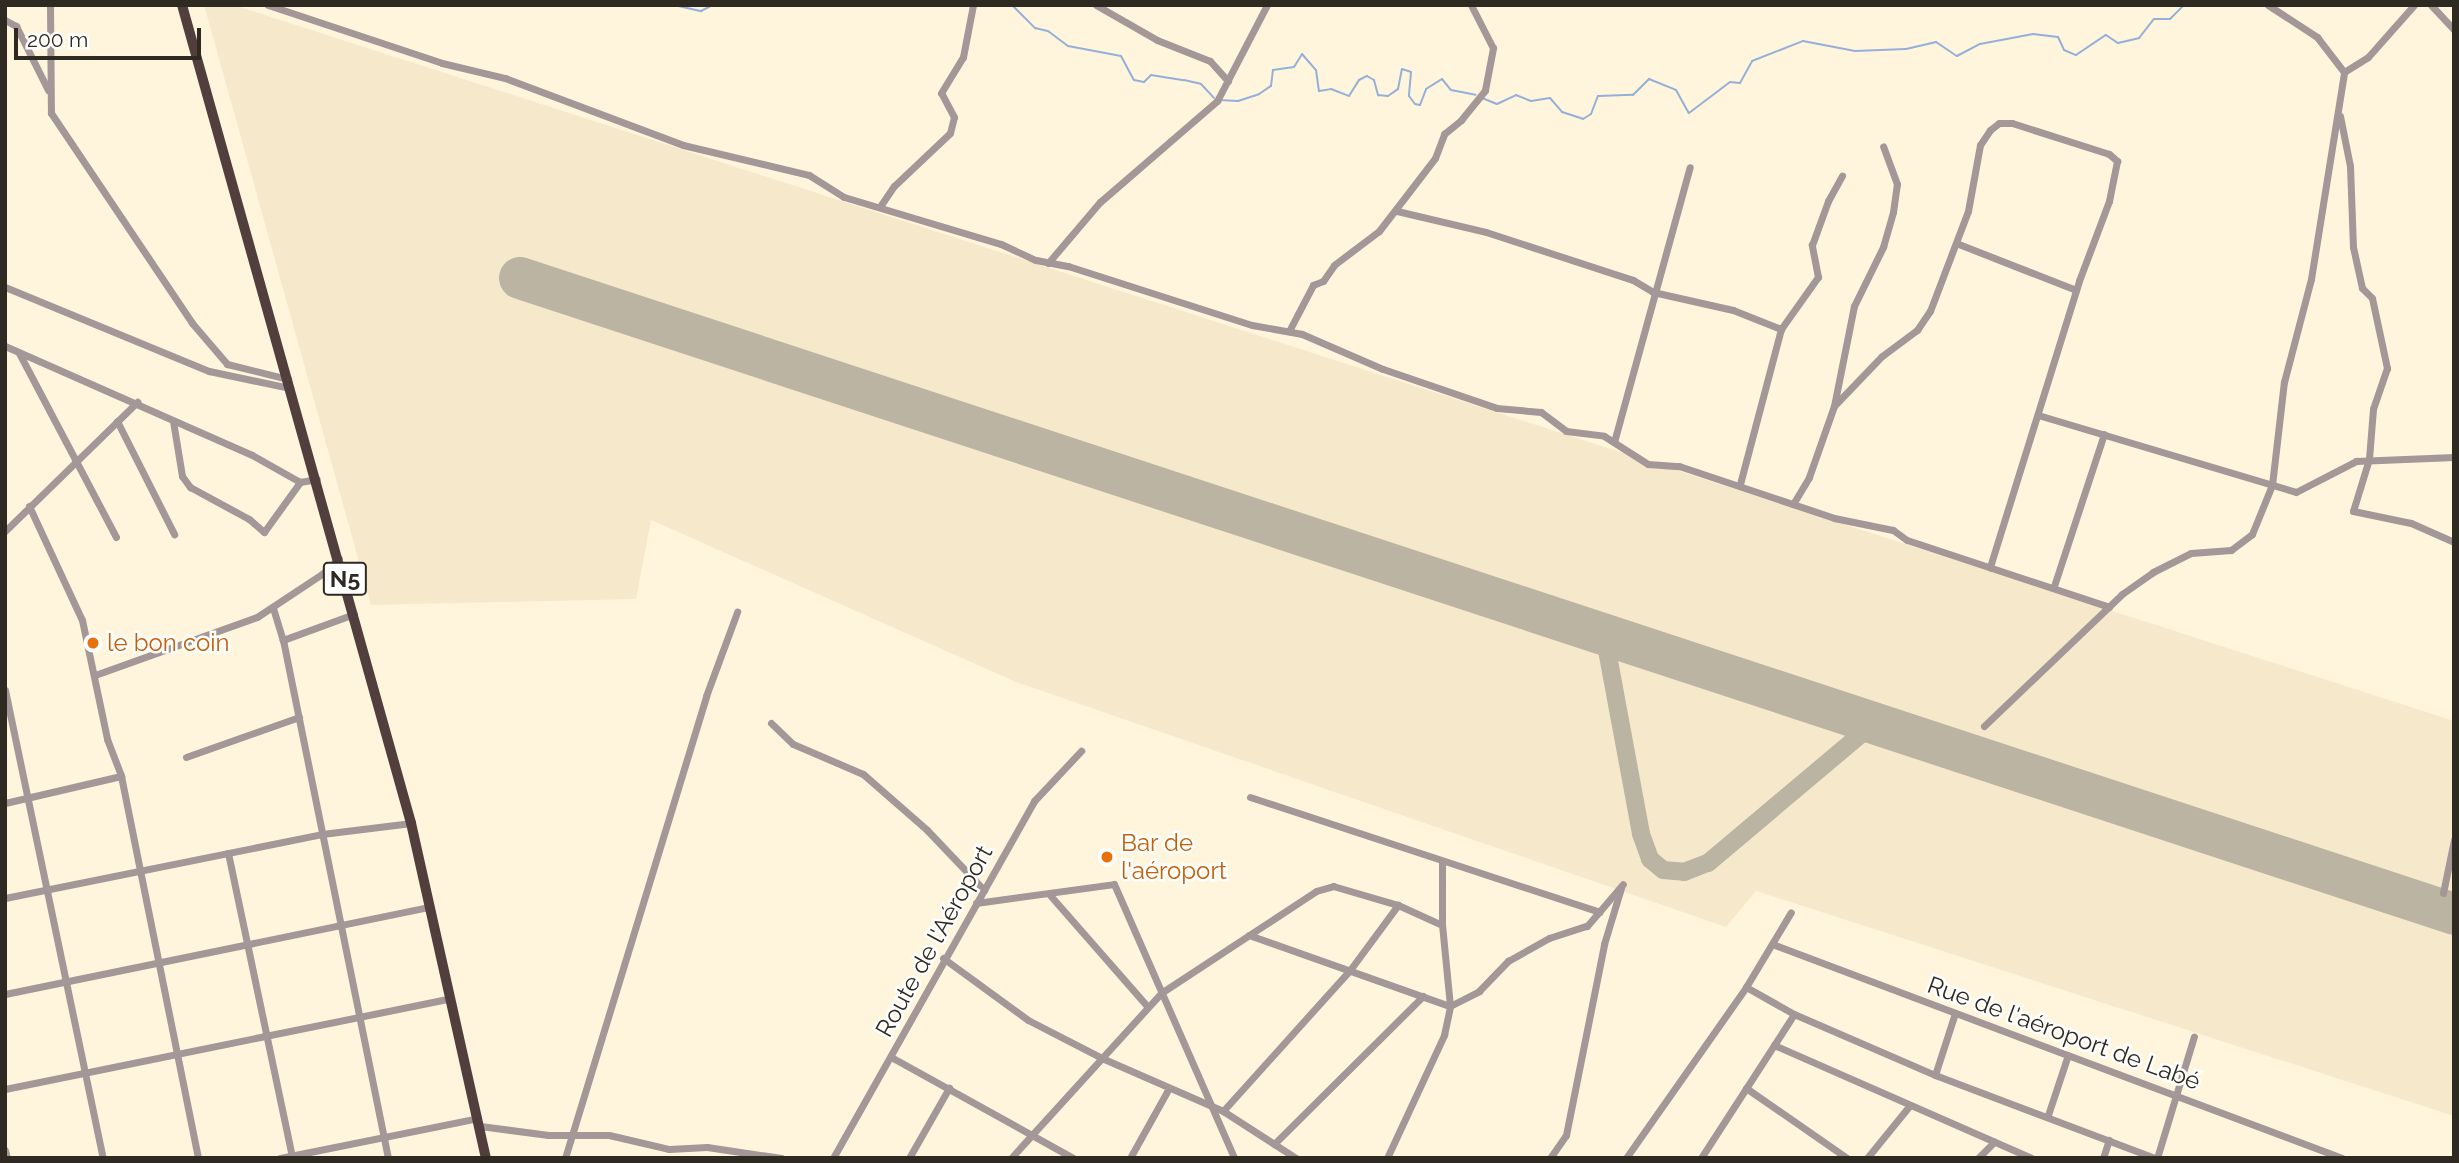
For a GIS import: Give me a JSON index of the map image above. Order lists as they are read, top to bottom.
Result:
{
  "streets": {
    "highway": ["N5"],
    "street": ["Route de l'Aéroport", "Rue de l'aéroport de Labé"]
  },
  "places": ["le bon coin", "Bar de l'aéroport"],
  "scale_bar": "200 m"
}
